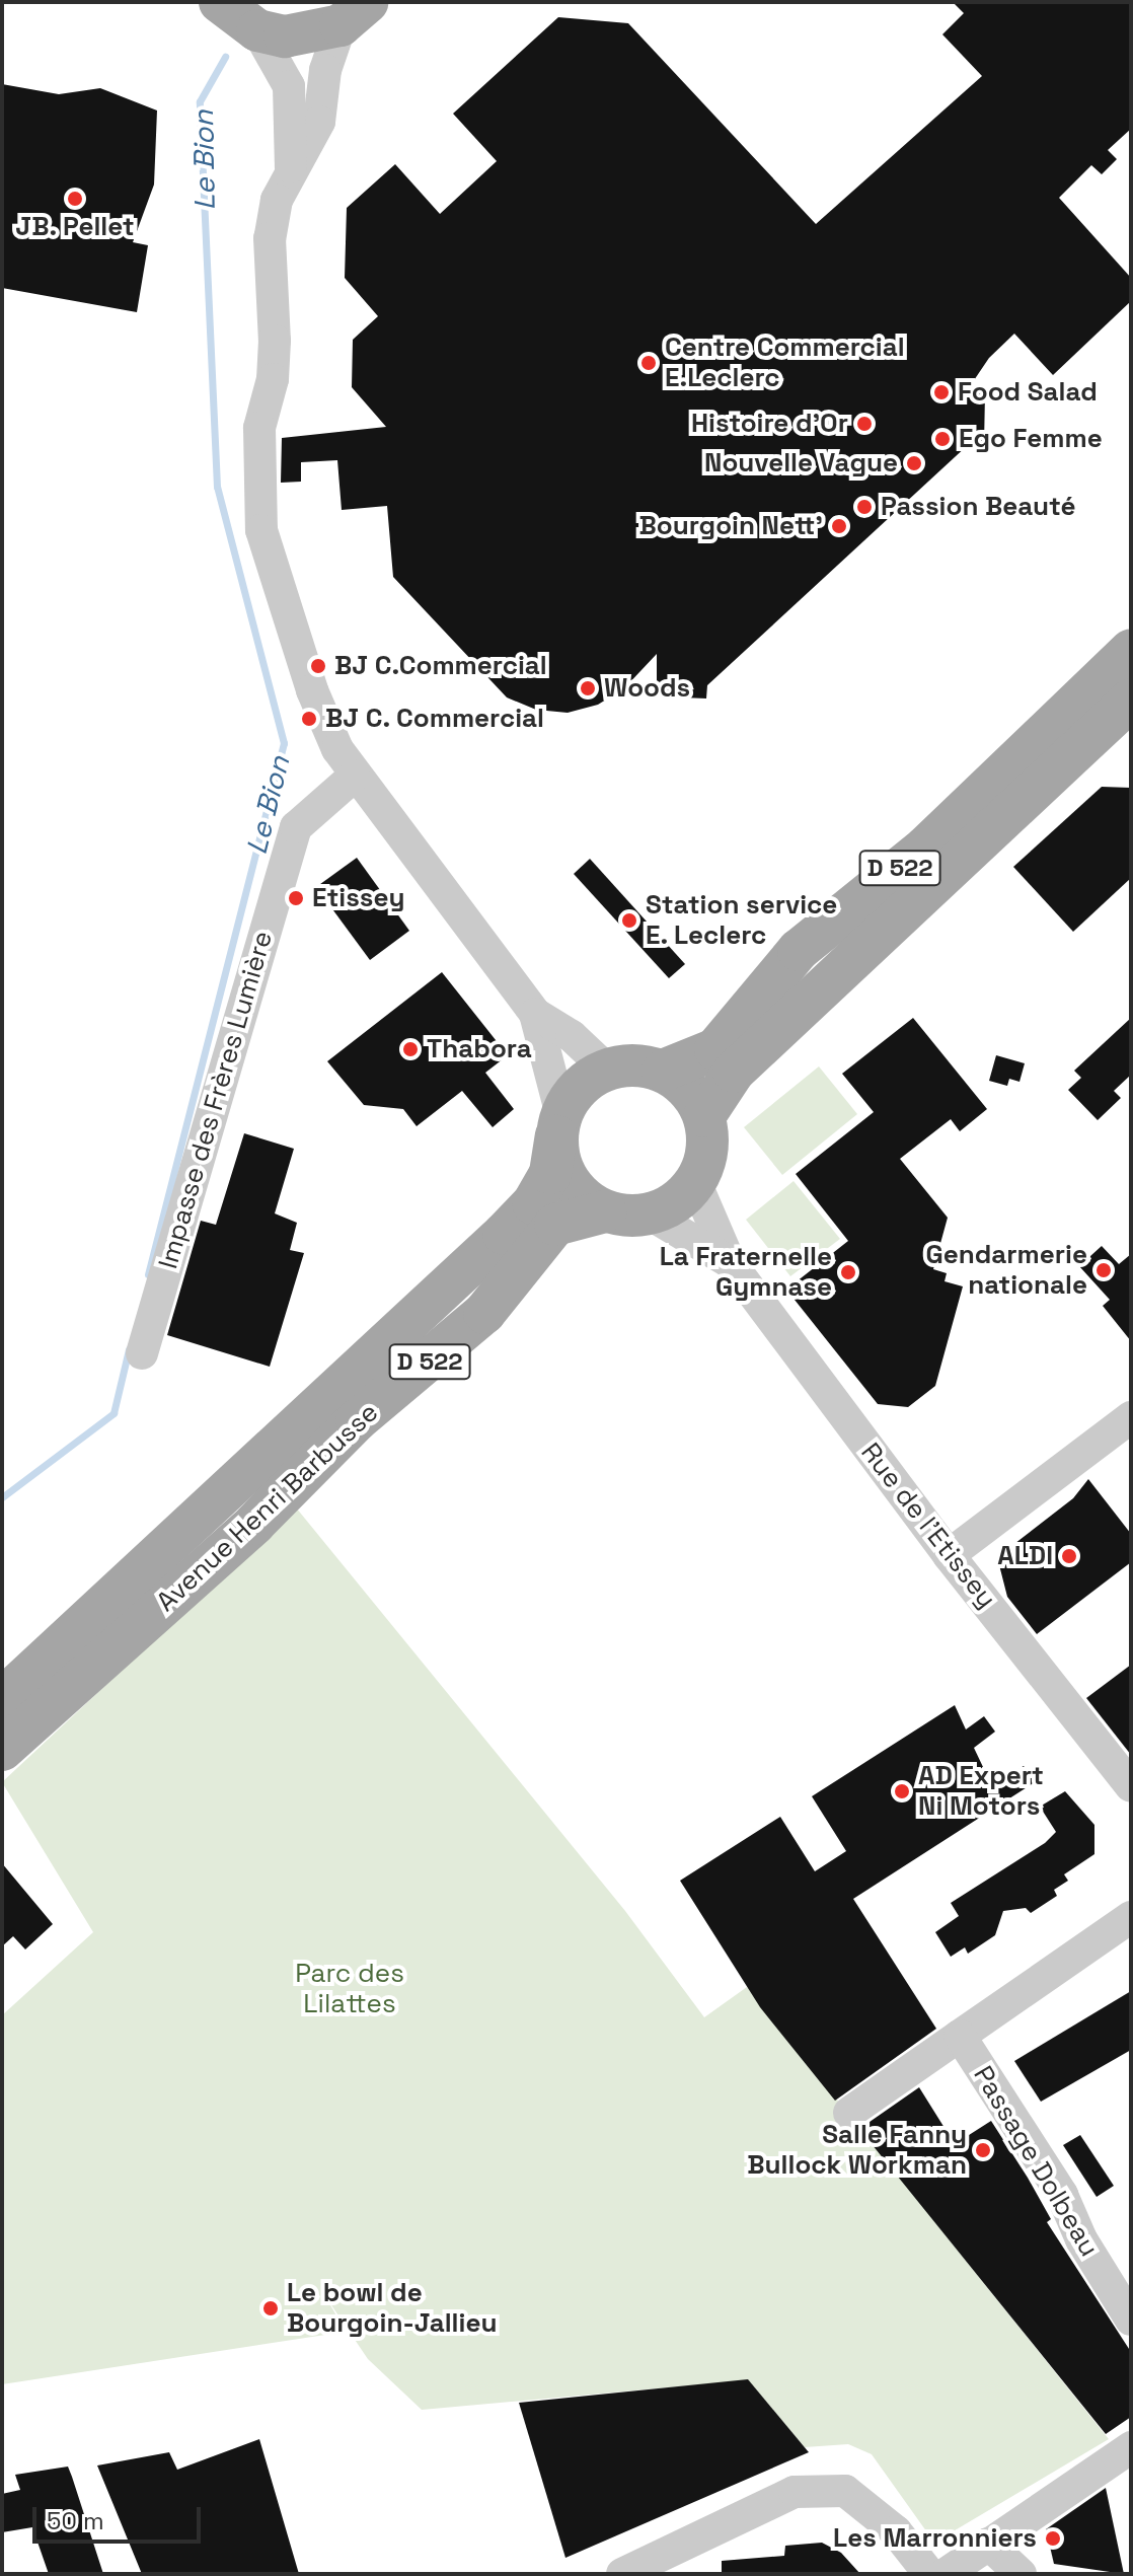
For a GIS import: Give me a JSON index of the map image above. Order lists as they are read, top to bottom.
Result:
{
  "streets": {
    "main road": ["D 522", "Avenue Henri Barbusse"],
    "street": ["Impasse des Frères Lumière", "Rue de l'Etissey", "Passage Dolbeau"]
  },
  "crossings": [
    ["D 522", "Avenue Henri Barbusse"],
    ["D 522", "Rue de l'Etissey"],
    ["Avenue Henri Barbusse", "Rue de l'Etissey"]
  ],
  "water": ["Le Bion"],
  "parks": ["Parc des Lilattes"],
  "places": [
    "JB. Pellet",
    "Centre Commercial E.Leclerc",
    "Food Salad",
    "Histoire d'Or",
    "Ego Femme",
    "Nouvelle Vague",
    "Passion Beauté",
    "Bourgoin Nett'",
    "BJ C.Commercial",
    "Woods",
    "BJ C. Commercial",
    "Etissey",
    "Station service E. Leclerc",
    "Thabora",
    "Gendarmerie nationale",
    "La Fraternelle Gymnase",
    "ALDI",
    "AD Expert Ni Motors",
    "Salle Fanny Bullock Workman",
    "Le bowl de Bourgoin-Jallieu",
    "Les Marronniers"
  ],
  "scale_bar": "50 m"
}
